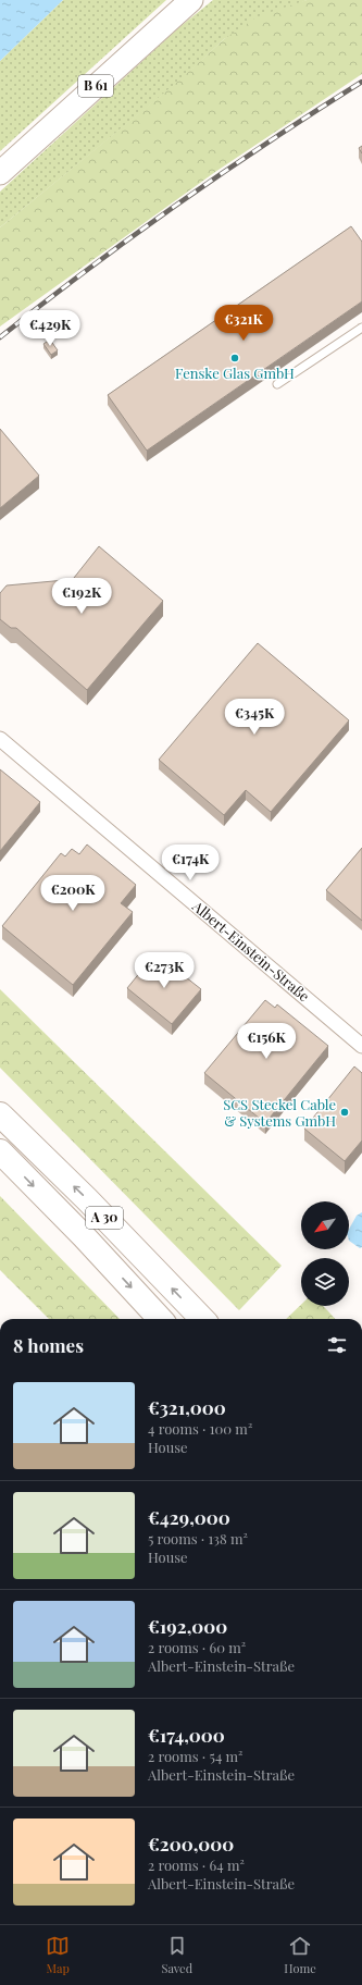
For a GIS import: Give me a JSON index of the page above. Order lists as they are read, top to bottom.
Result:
{
  "streets": {
    "highway": ["A 30"],
    "main road": ["B 61"],
    "street": ["Albert-Einstein-Straße"]
  },
  "places": ["Fenske Glas GmbH", "SCS Steckel Cable & Systems GmbH"],
  "north": "bottom left",
  "page": {
    "price": [
      "€321K",
      "€429K",
      "€192K",
      "€345K",
      "€174K",
      "€200K",
      "€273K",
      "€156K"
    ],
    "heading": "8 homes",
    "list": [
      {
        "name": "€321,000",
        "note": "4 rooms · 100 m² · House"
      },
      {
        "name": "€429,000",
        "note": "5 rooms · 138 m² · House"
      },
      {
        "name": "€192,000",
        "note": "2 rooms · 60 m² · Albert-Einstein-Straße"
      },
      {
        "name": "€174,000",
        "note": "2 rooms · 54 m² · Albert-Einstein-Straße"
      },
      {
        "name": "€200,000",
        "note": "2 rooms · 64 m² · Albert-Einstein-Straße"
      }
    ],
    "tabs": ["Map", "Saved", "Home"]
  }
}
